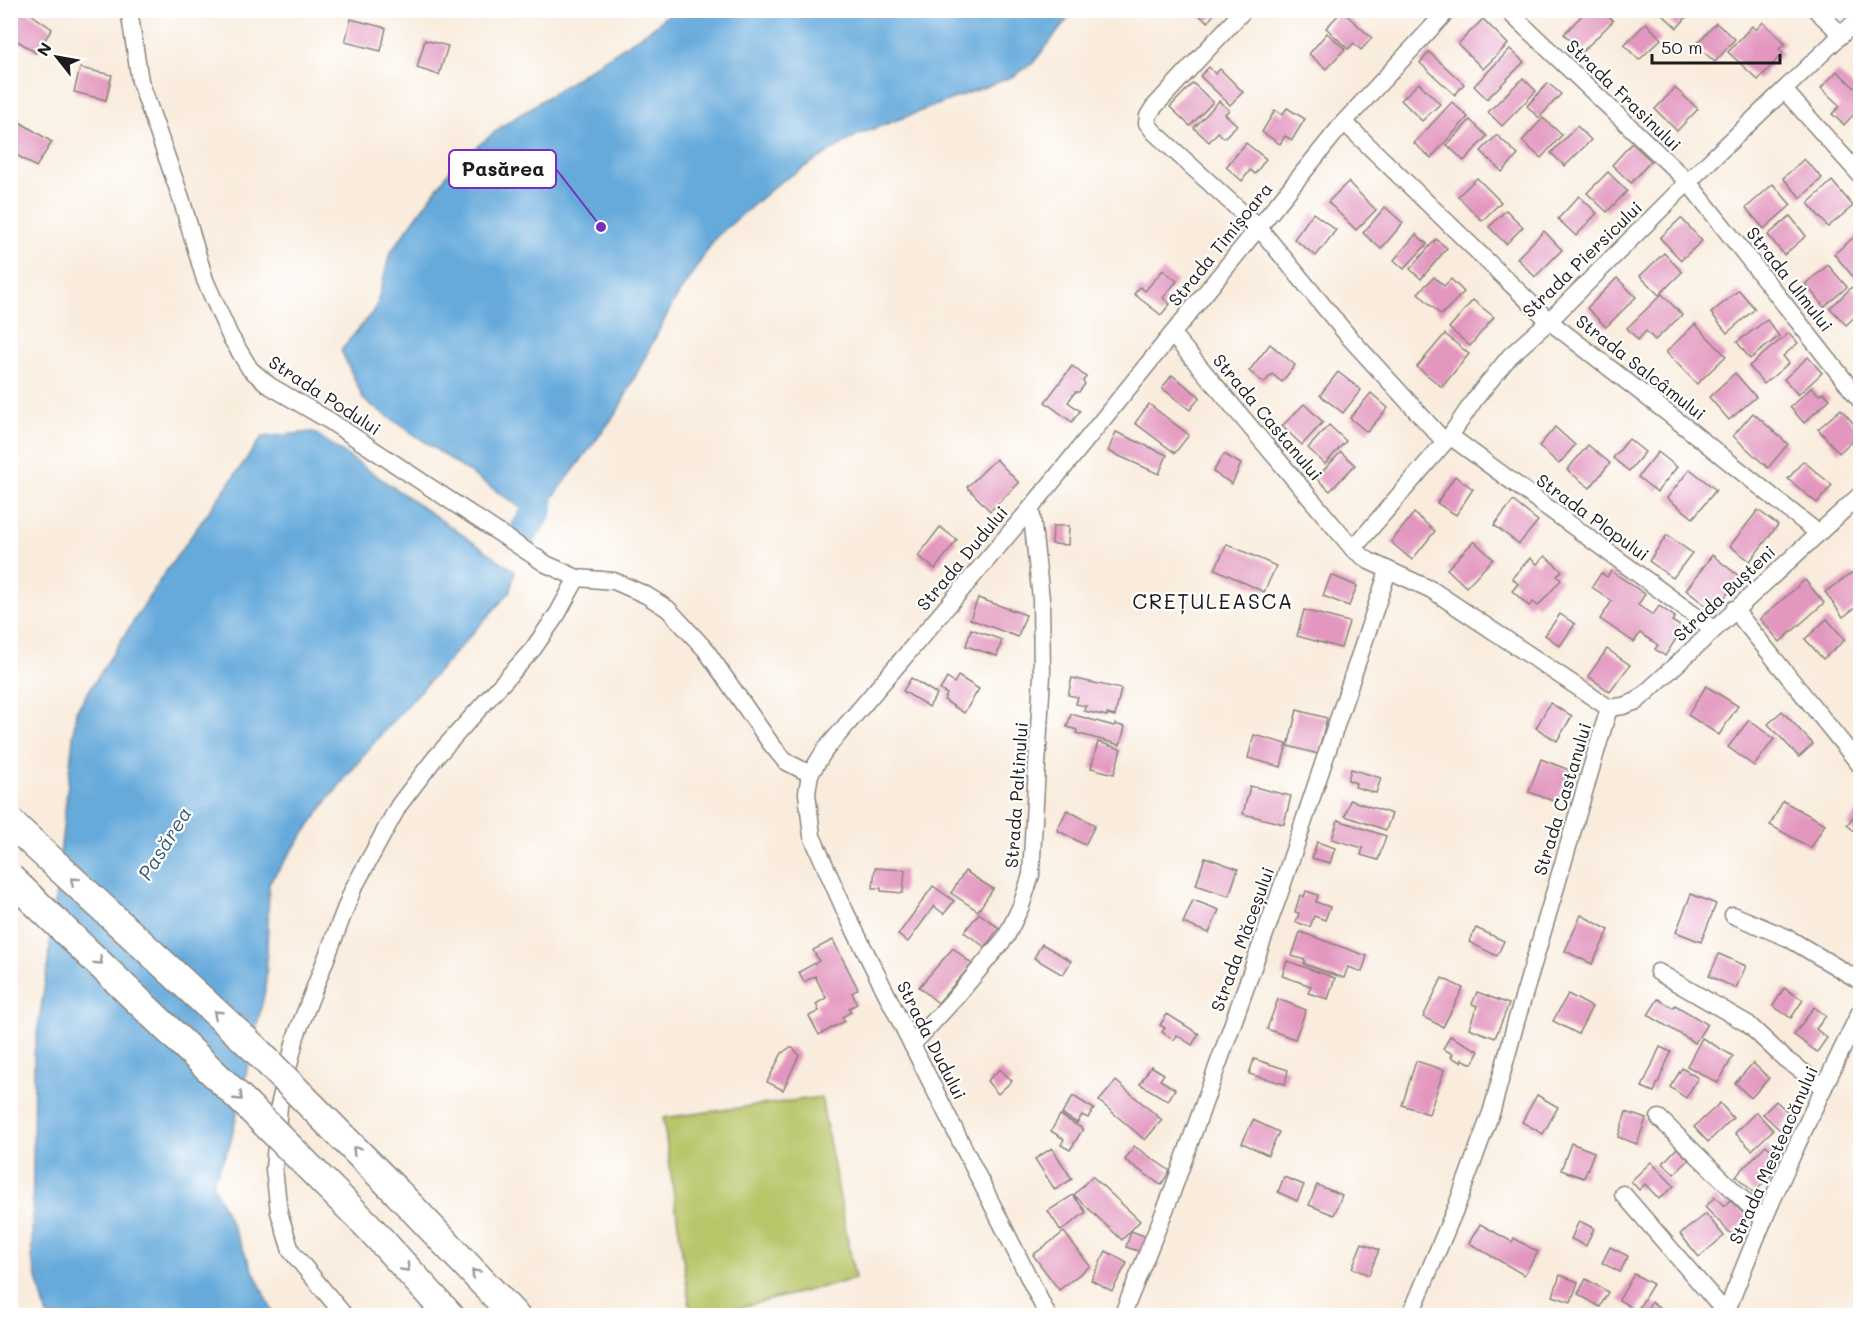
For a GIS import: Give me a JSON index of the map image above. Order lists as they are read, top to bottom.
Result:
{
  "streets": {
    "street": [
      "Strada Frasinului",
      "Strada Timișoara",
      "Strada Piersicului",
      "Strada Ulmului",
      "Strada Salcâmului",
      "Strada Podului",
      "Strada Castanului",
      "Strada Plopului",
      "Strada Dudului",
      "Strada Bușteni",
      "Strada Paltinului",
      "Strada Măceșului",
      "Strada Mesteacănului"
    ]
  },
  "crossings": [
    ["Strada Frasinului", "Strada Piersicului"],
    ["Strada Frasinului", "Strada Ulmului"],
    ["Strada Timișoara", "Strada Salcâmului"],
    ["Strada Timișoara", "Strada Castanului"],
    ["Strada Timișoara", "Strada Plopului"],
    ["Strada Timișoara", "Strada Dudului"],
    ["Strada Timișoara", "Strada Paltinului"],
    ["Strada Piersicului", "Strada Ulmului"],
    ["Strada Piersicului", "Strada Salcâmului"],
    ["Strada Piersicului", "Strada Castanului"],
    ["Strada Piersicului", "Strada Plopului"],
    ["Strada Salcâmului", "Strada Bușteni"],
    ["Strada Castanului", "Strada Bușteni"],
    ["Strada Castanului", "Strada Măceșului"],
    ["Strada Plopului", "Strada Bușteni"],
    ["Strada Dudului", "Strada Paltinului"]
  ],
  "districts": ["CREȚULEASCA"],
  "water": ["Pasărea"],
  "places": ["Pasărea"],
  "scale_bar": "50 m",
  "north": "top left"
}
